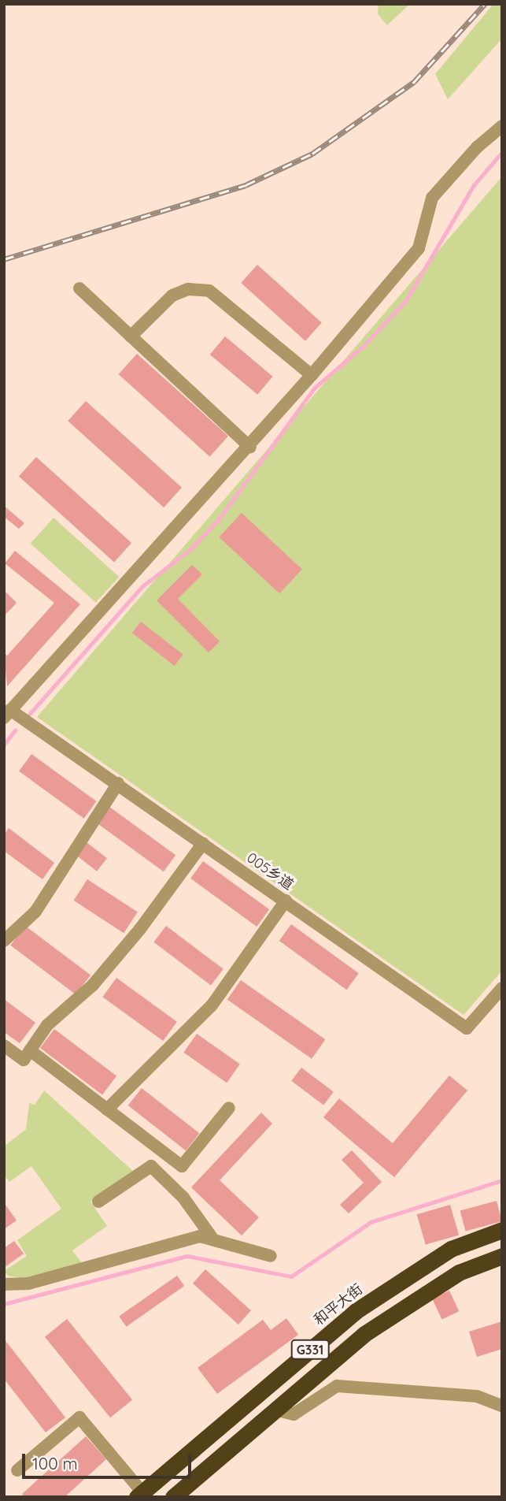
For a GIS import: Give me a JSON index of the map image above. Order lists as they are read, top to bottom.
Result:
{
  "streets": {
    "highway": ["和平大街", "G331"],
    "street": ["005乡道"]
  },
  "scale_bar": "100 m"
}
